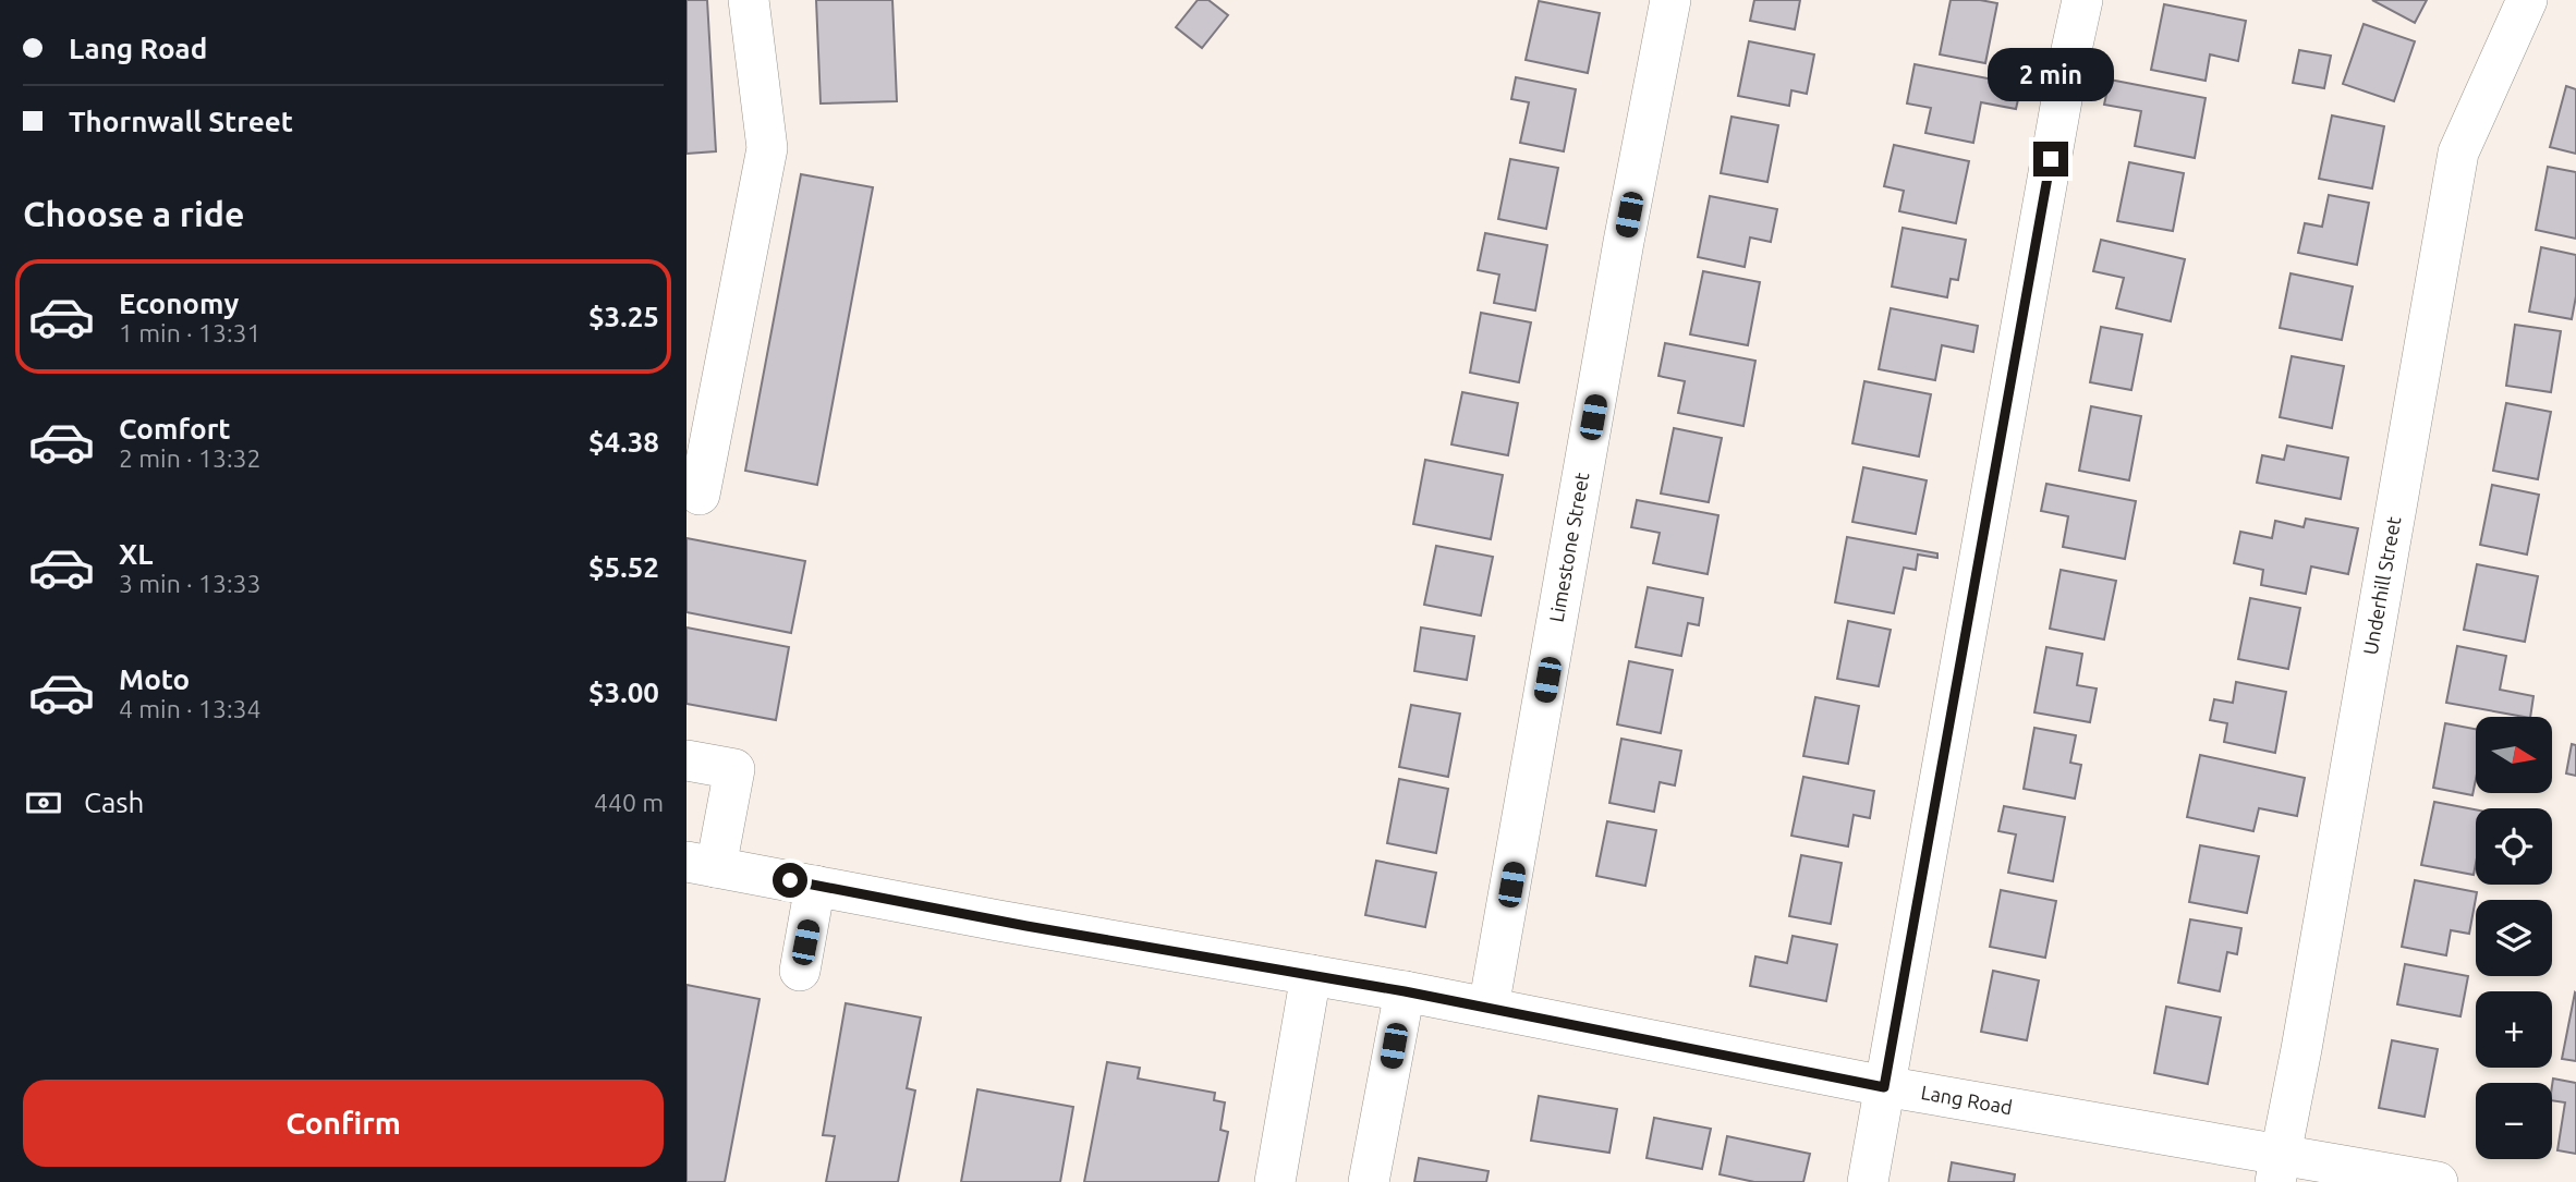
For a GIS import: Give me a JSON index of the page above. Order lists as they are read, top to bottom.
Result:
{
  "streets": {
    "street": ["Limestone Street", "Underhill Street", "Lang Road"]
  },
  "crossings": [
    ["Limestone Street", "Lang Road"],
    ["Underhill Street", "Lang Road"]
  ],
  "north": "right",
  "page": {
    "banner": ["Lang Road", "Thornwall Street"],
    "bubble": "2 min",
    "heading": "Choose a ride",
    "list": [
      {
        "name": "Economy",
        "note": "1 min · 13:31",
        "value": "$3.25"
      },
      {
        "name": "Comfort",
        "note": "2 min · 13:32",
        "value": "$4.38"
      },
      {
        "name": "XL",
        "note": "3 min · 13:33",
        "value": "$5.52"
      },
      {
        "name": "Moto",
        "note": "4 min · 13:34",
        "value": "$3.00"
      }
    ],
    "map_buttons": ["+", "−"],
    "pay": ["Cash", "440 m"],
    "buttons": "Confirm"
  }
}
